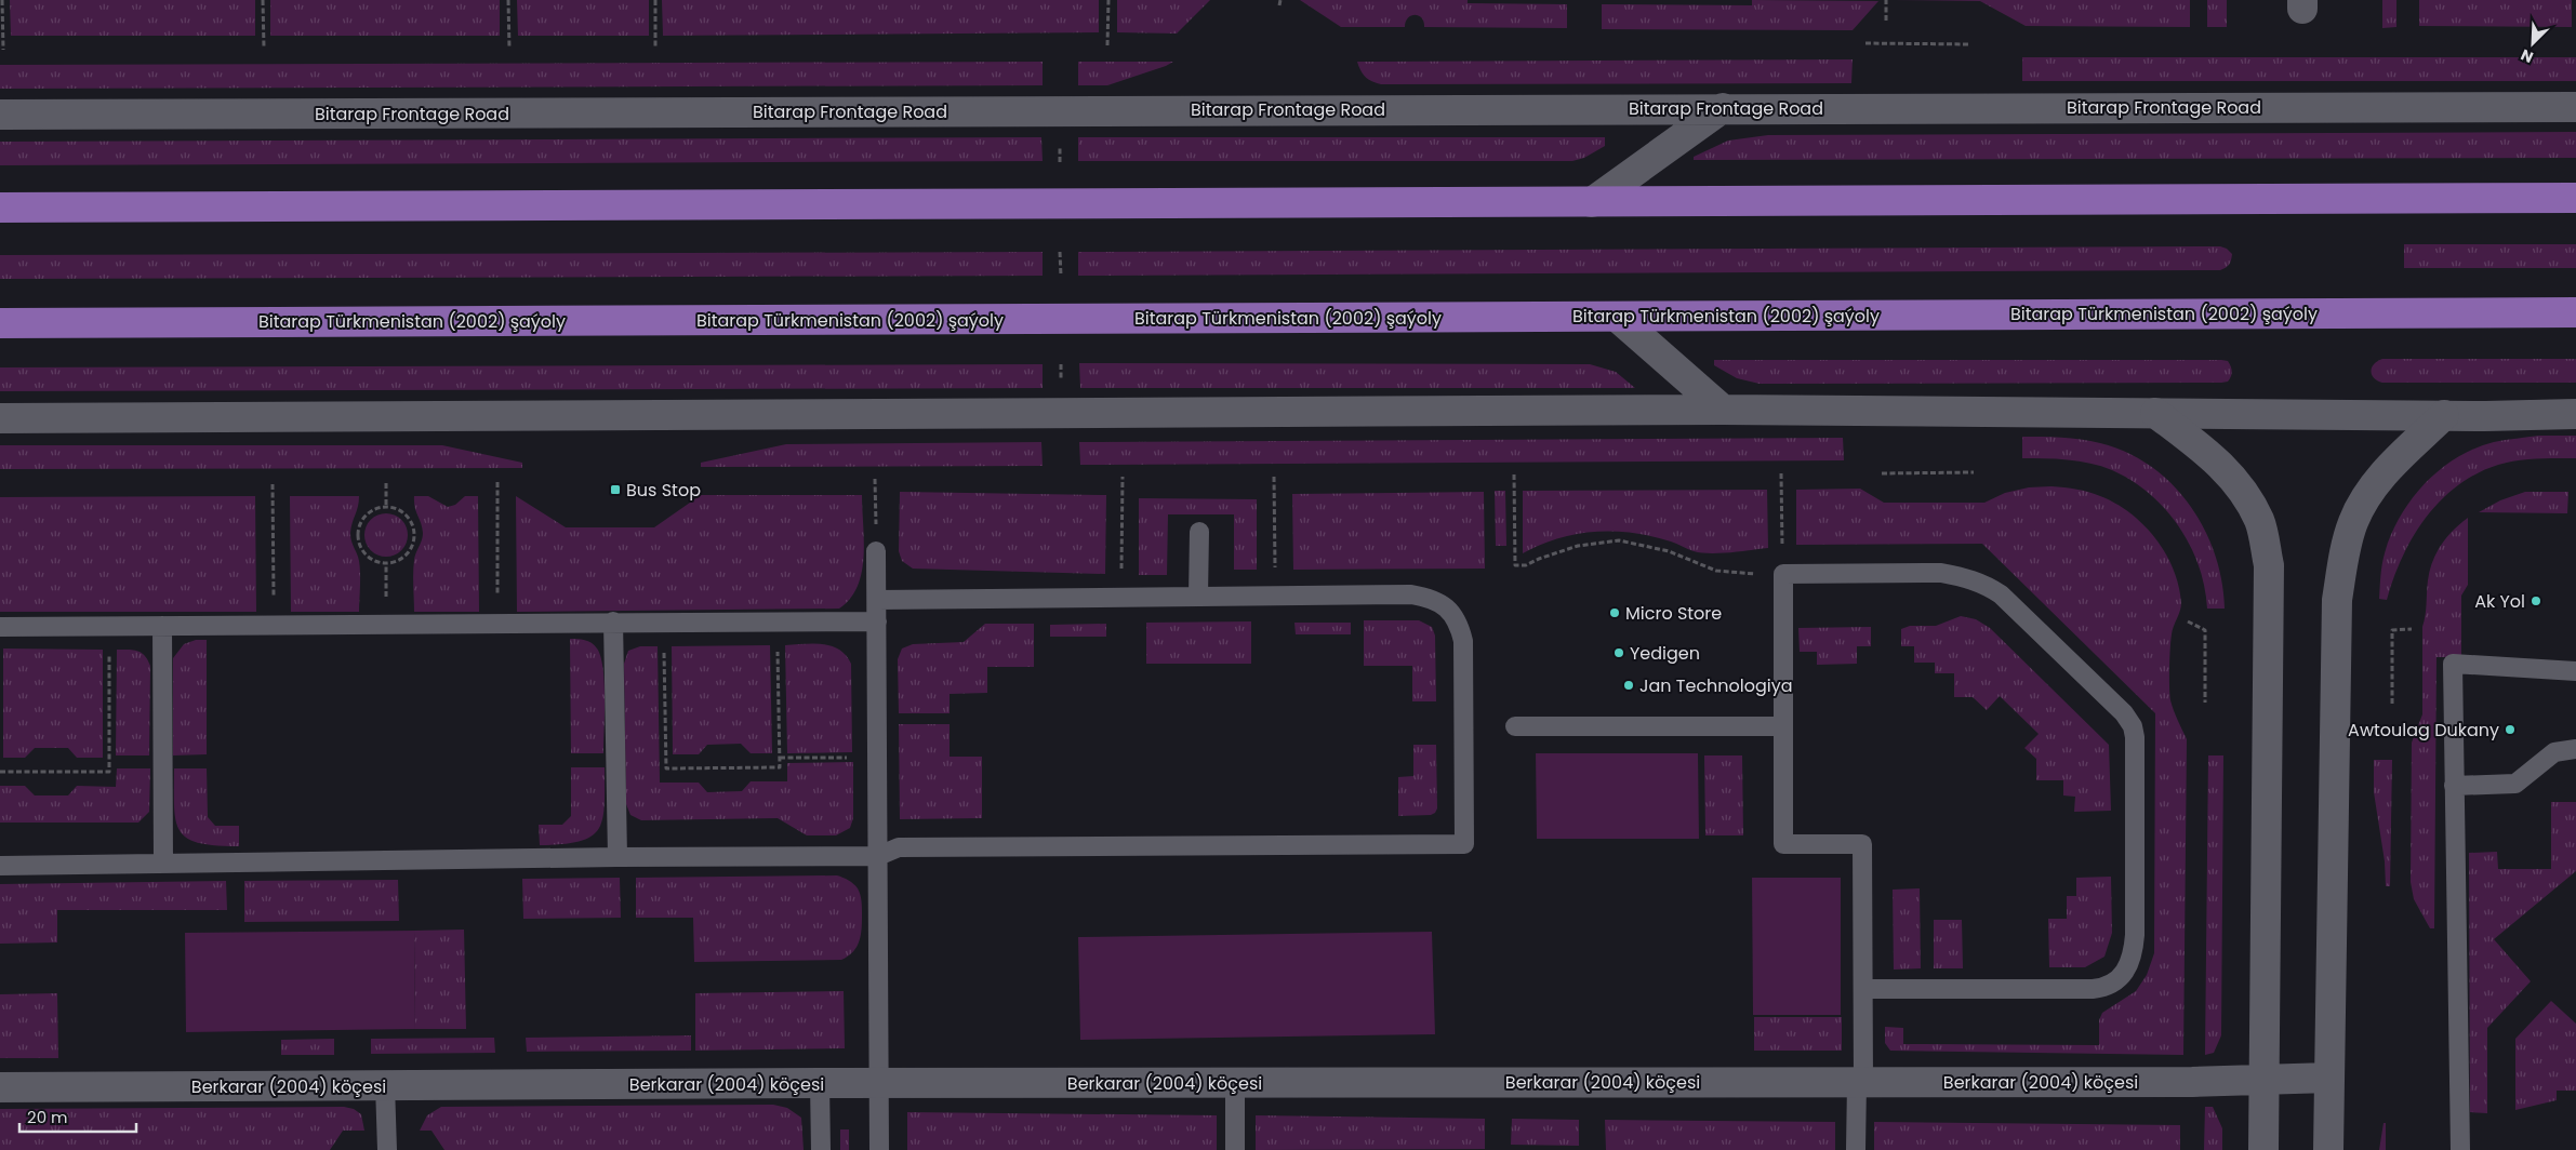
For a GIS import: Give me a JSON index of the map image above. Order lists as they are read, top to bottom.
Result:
{
  "streets": {
    "main road": ["Bitarap Türkmenistan (2002) şaýoly"],
    "street": ["Bitarap Frontage Road", "Berkarar (2004) köçesi"]
  },
  "places": {
    "transit": ["Bus Stop"],
    "other": [
      "Ak Yol",
      "Micro Store",
      "Yedigen",
      "Jan Technologiya",
      "Awtoulag Dukany"
    ]
  },
  "scale_bar": "20 m",
  "north": "bottom left"
}
